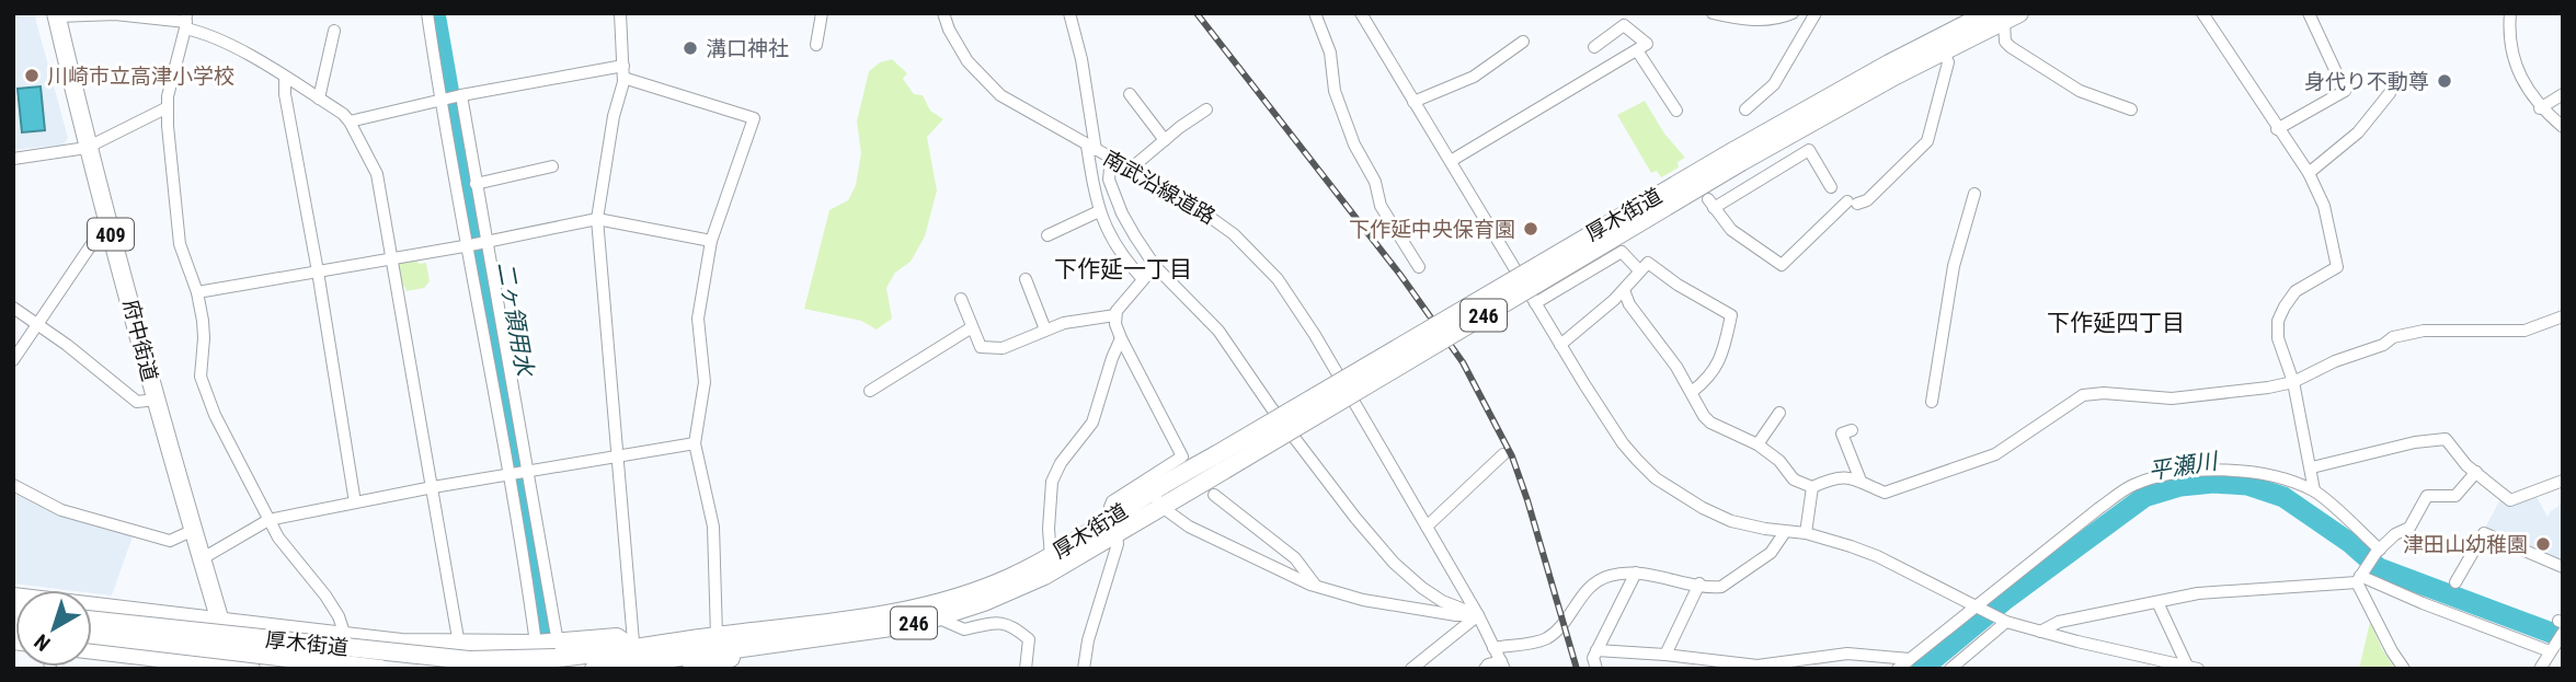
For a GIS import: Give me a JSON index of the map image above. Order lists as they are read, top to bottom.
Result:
{
  "streets": {
    "highway": [
      "厚木街道",
      "409",
      "246",
      "府中街道"
    ],
    "street": ["南武沿線道路"]
  },
  "crossings": [
    ["厚木街道", "246"],
    ["246", "府中街道"]
  ],
  "districts": ["下作延一丁目", "下作延四丁目"],
  "water": ["二ヶ領用水", "平瀬川"],
  "places": [
    "溝口神社",
    "川崎市立高津小学校",
    "身代り不動尊",
    "下作延中央保育園",
    "津田山幼稚園"
  ],
  "north": "bottom left"
}
